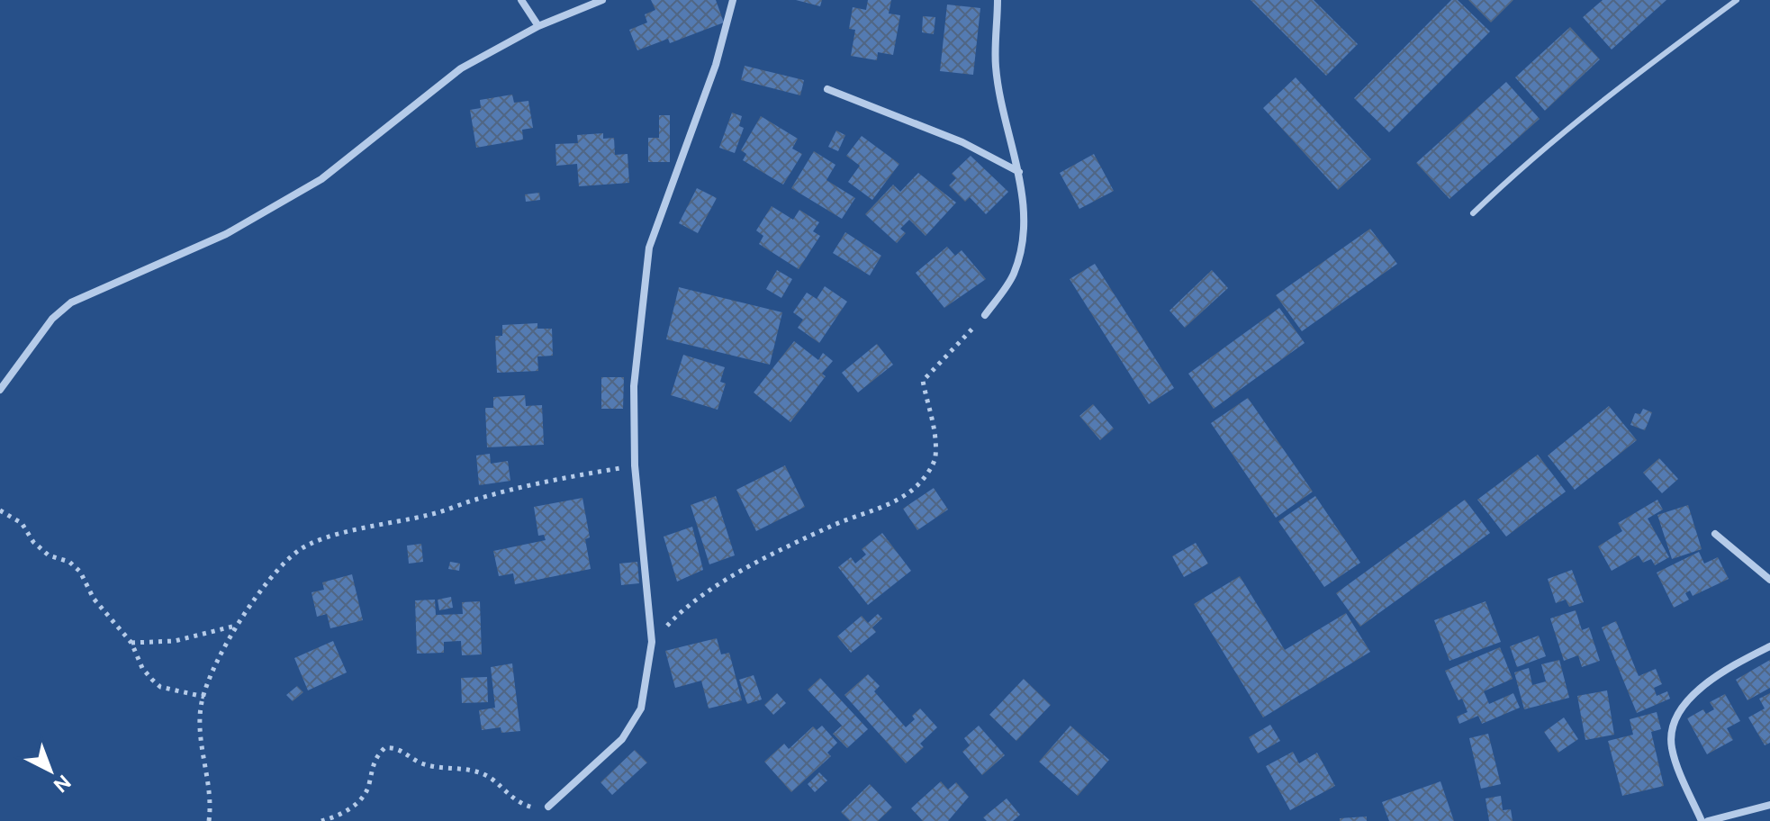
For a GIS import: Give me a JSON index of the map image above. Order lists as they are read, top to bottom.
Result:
{
  "north": "bottom right"
}
